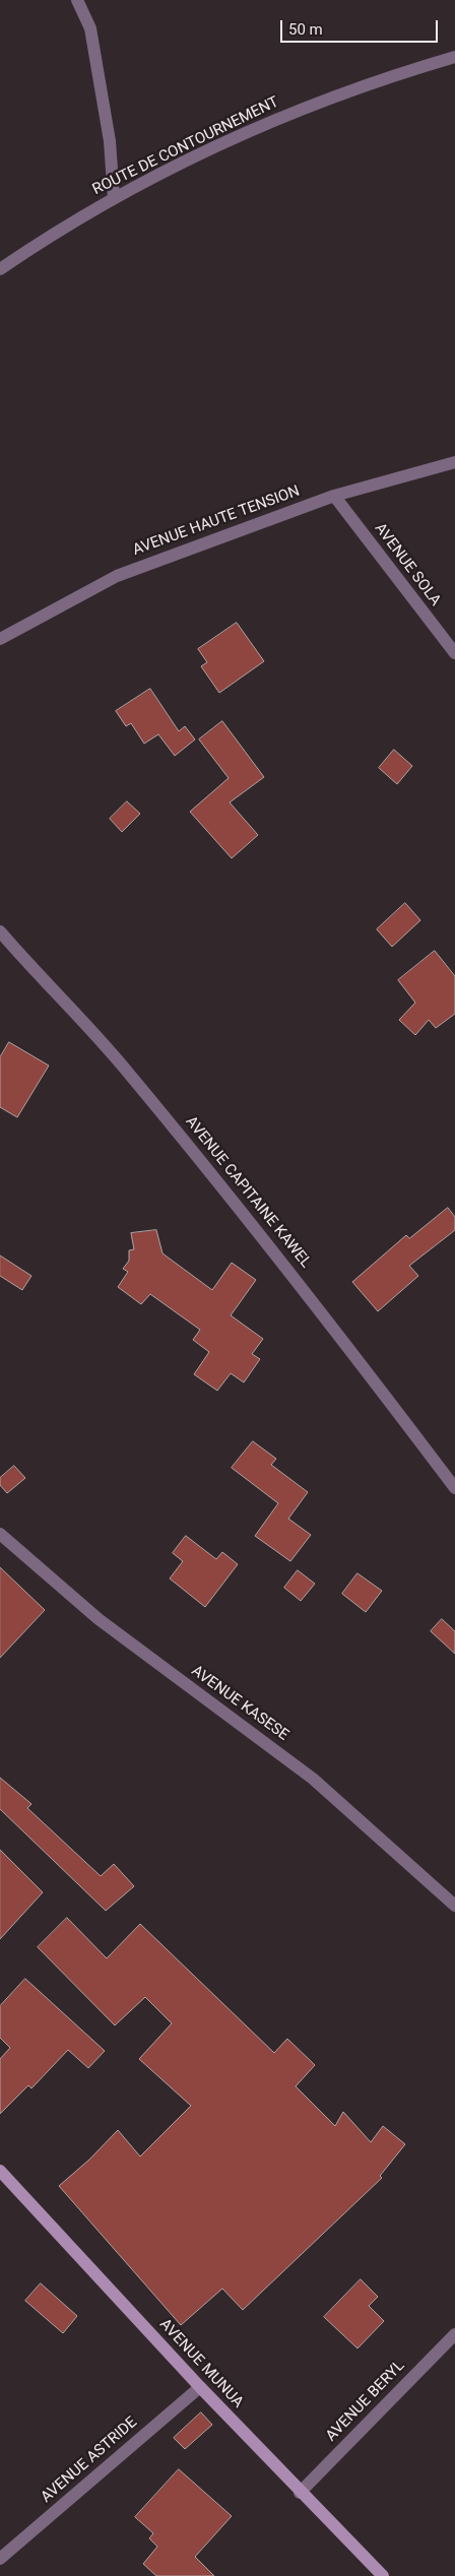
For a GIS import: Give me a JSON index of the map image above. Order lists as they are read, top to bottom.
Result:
{
  "streets": {
    "main road": ["AVENUE MUNUA"],
    "street": [
      "ROUTE DE CONTOURNEMENT",
      "AVENUE HAUTE TENSION",
      "AVENUE SOLA",
      "AVENUE CAPITAINE KAWEL",
      "AVENUE KASESE",
      "AVENUE BERYL",
      "AVENUE ASTRIDE"
    ]
  },
  "crossings": [
    ["AVENUE HAUTE TENSION", "AVENUE SOLA"],
    ["AVENUE MUNUA", "AVENUE BERYL"],
    ["AVENUE MUNUA", "AVENUE ASTRIDE"]
  ],
  "scale_bar": "50 m"
}
